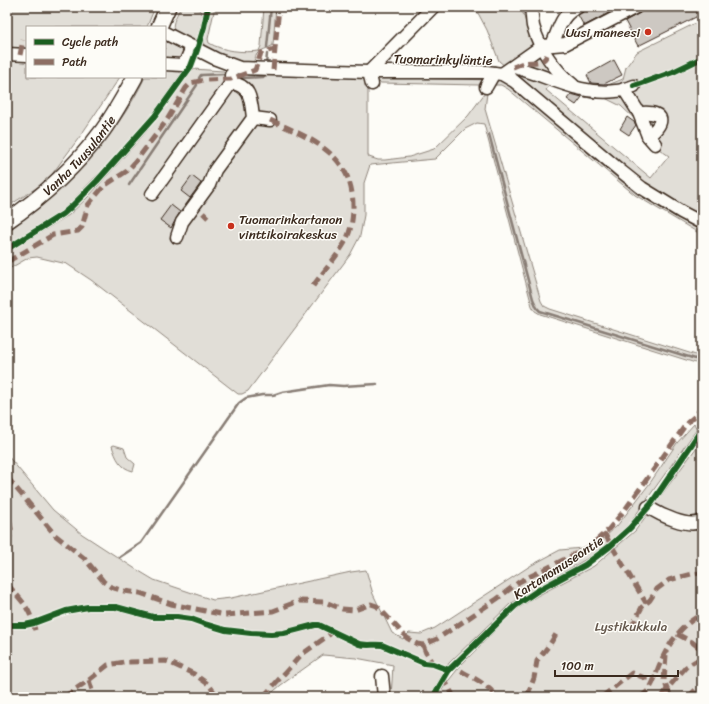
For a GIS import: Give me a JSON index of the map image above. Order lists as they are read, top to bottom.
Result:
{
  "streets": {
    "main road": ["Vanha Tuusulantie"],
    "street": ["Tuomarinkyläntie"],
    "cycle path": ["Kartanomuseontie"]
  },
  "parks": ["Lystikukkula"],
  "places": ["Uusi maneesi", "Tuomarinkartanon vinttikoirakeskus"],
  "legend": ["Cycle path", "Path"],
  "scale_bar": "100 m"
}
